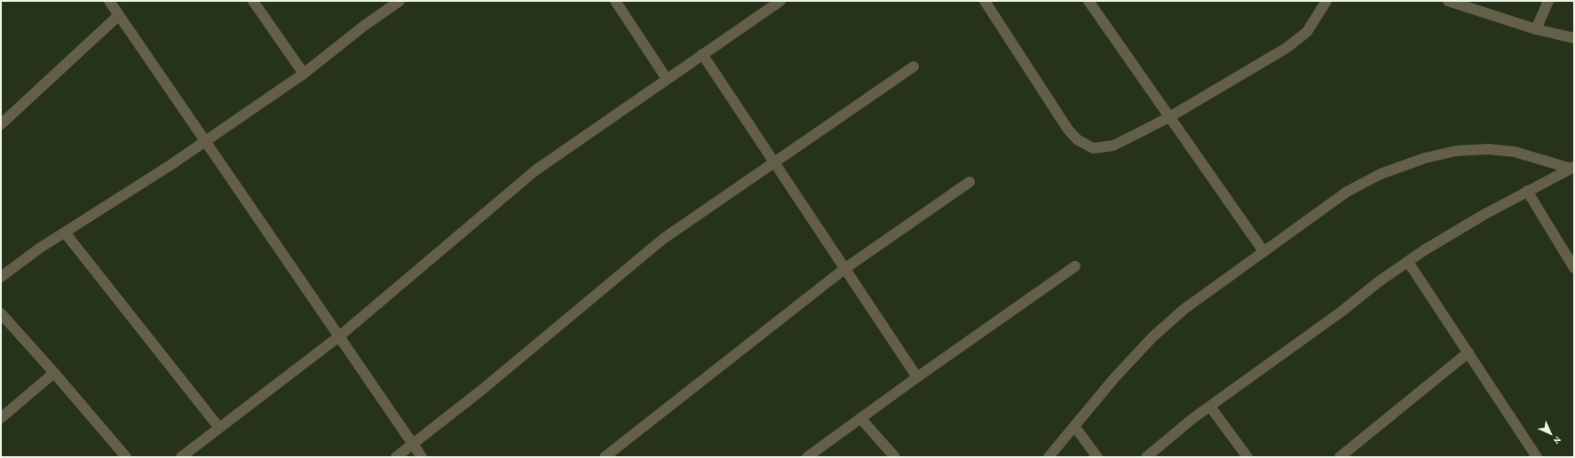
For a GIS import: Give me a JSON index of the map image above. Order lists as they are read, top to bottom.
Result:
{
  "north": "bottom right"
}
